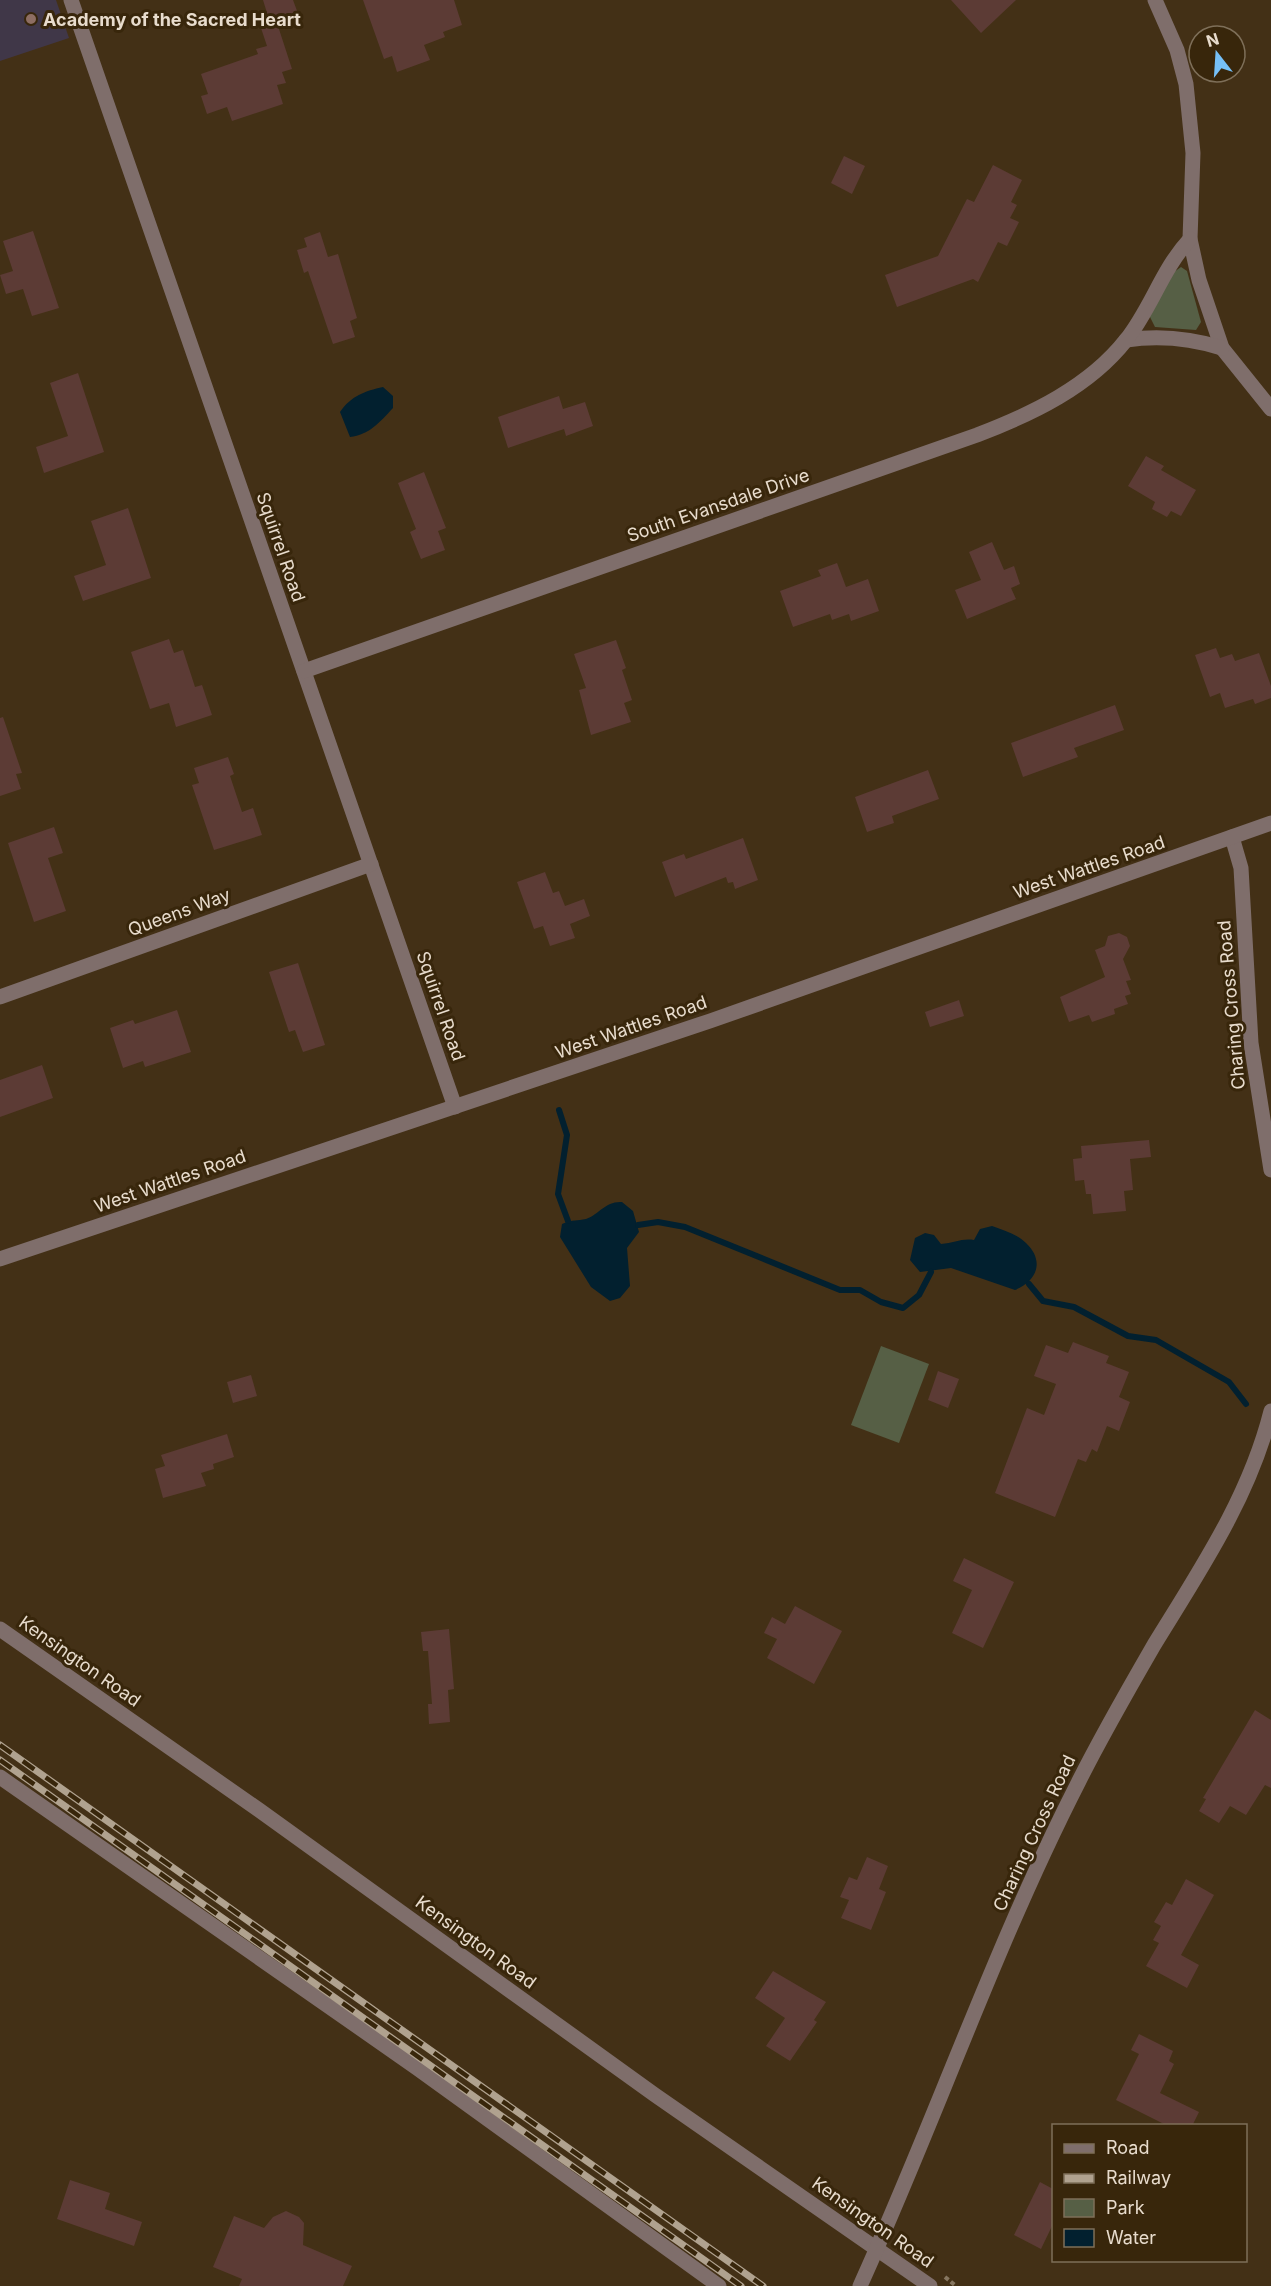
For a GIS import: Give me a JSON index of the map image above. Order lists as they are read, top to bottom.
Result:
{
  "streets": {
    "street": [
      "South Evansdale Drive",
      "Squirrel Road",
      "West Wattles Road",
      "Queens Way",
      "Charing Cross Road",
      "Kensington Road"
    ]
  },
  "crossings": [
    ["South Evansdale Drive", "Squirrel Road"],
    ["Squirrel Road", "West Wattles Road"],
    ["Squirrel Road", "Queens Way"],
    ["West Wattles Road", "Charing Cross Road"],
    ["Charing Cross Road", "Kensington Road"]
  ],
  "places": ["Academy of the Sacred Heart"],
  "legend": [
    "Road",
    "Railway",
    "Park",
    "Water"
  ],
  "north": "top"
}
